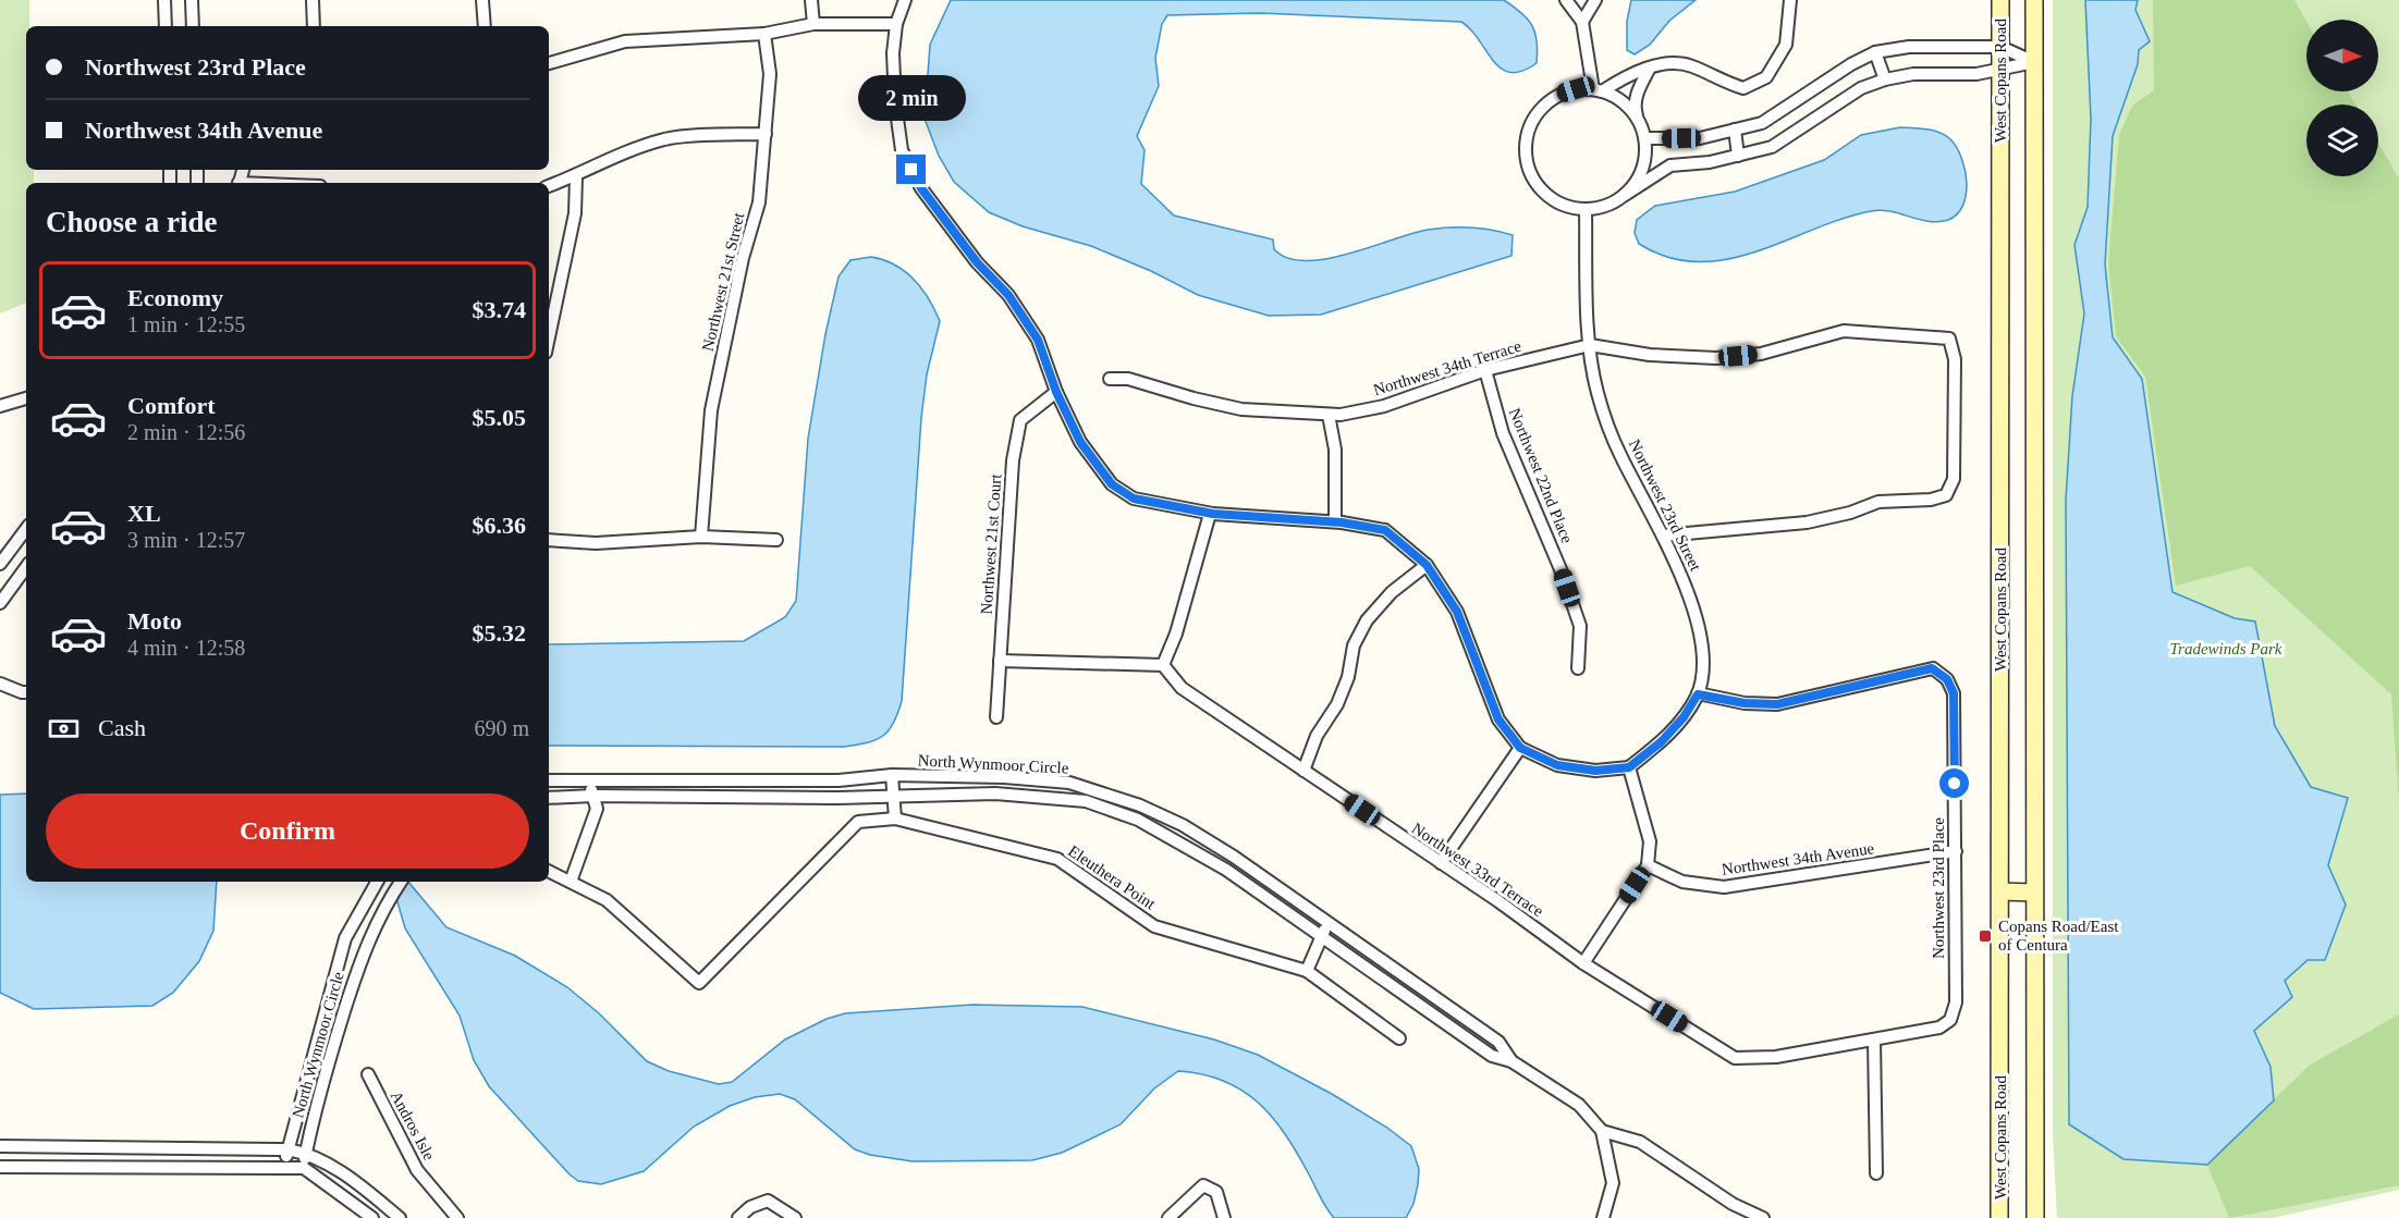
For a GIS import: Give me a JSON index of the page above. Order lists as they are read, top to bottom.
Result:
{
  "streets": {
    "main road": ["West Copans Road"],
    "street": [
      "Northwest 21st Street",
      "Northwest 34th Terrace",
      "Northwest 22nd Place",
      "Northwest 23rd Street",
      "Northwest 21st Court",
      "North Wynmoor Circle",
      "Northwest 34th Avenue",
      "Northwest 33rd Terrace",
      "Eleuthera Point",
      "Northwest 23rd Place",
      "Andros Isle"
    ]
  },
  "crossings": [
    ["Northwest 34th Terrace", "Northwest 22nd Place"],
    ["Northwest 34th Terrace", "Northwest 23rd Street"],
    ["Northwest 23rd Street", "Northwest 23rd Place"],
    ["Northwest 34th Avenue", "Northwest 23rd Place"],
    ["Northwest 33rd Terrace", "Northwest 23rd Place"]
  ],
  "parks": ["Tradewinds Park"],
  "places": {
    "transit": ["Copans Road/East of Centura"]
  },
  "north": "right",
  "page": {
    "banner": ["Northwest 23rd Place", "Northwest 34th Avenue"],
    "bubble": "2 min",
    "heading": "Choose a ride",
    "list": [
      {
        "name": "Economy",
        "note": "1 min · 12:55",
        "value": "$3.74"
      },
      {
        "name": "Comfort",
        "note": "2 min · 12:56",
        "value": "$5.05"
      },
      {
        "name": "XL",
        "note": "3 min · 12:57",
        "value": "$6.36"
      },
      {
        "name": "Moto",
        "note": "4 min · 12:58",
        "value": "$5.32"
      }
    ],
    "pay": ["Cash", "690 m"],
    "buttons": "Confirm"
  }
}
